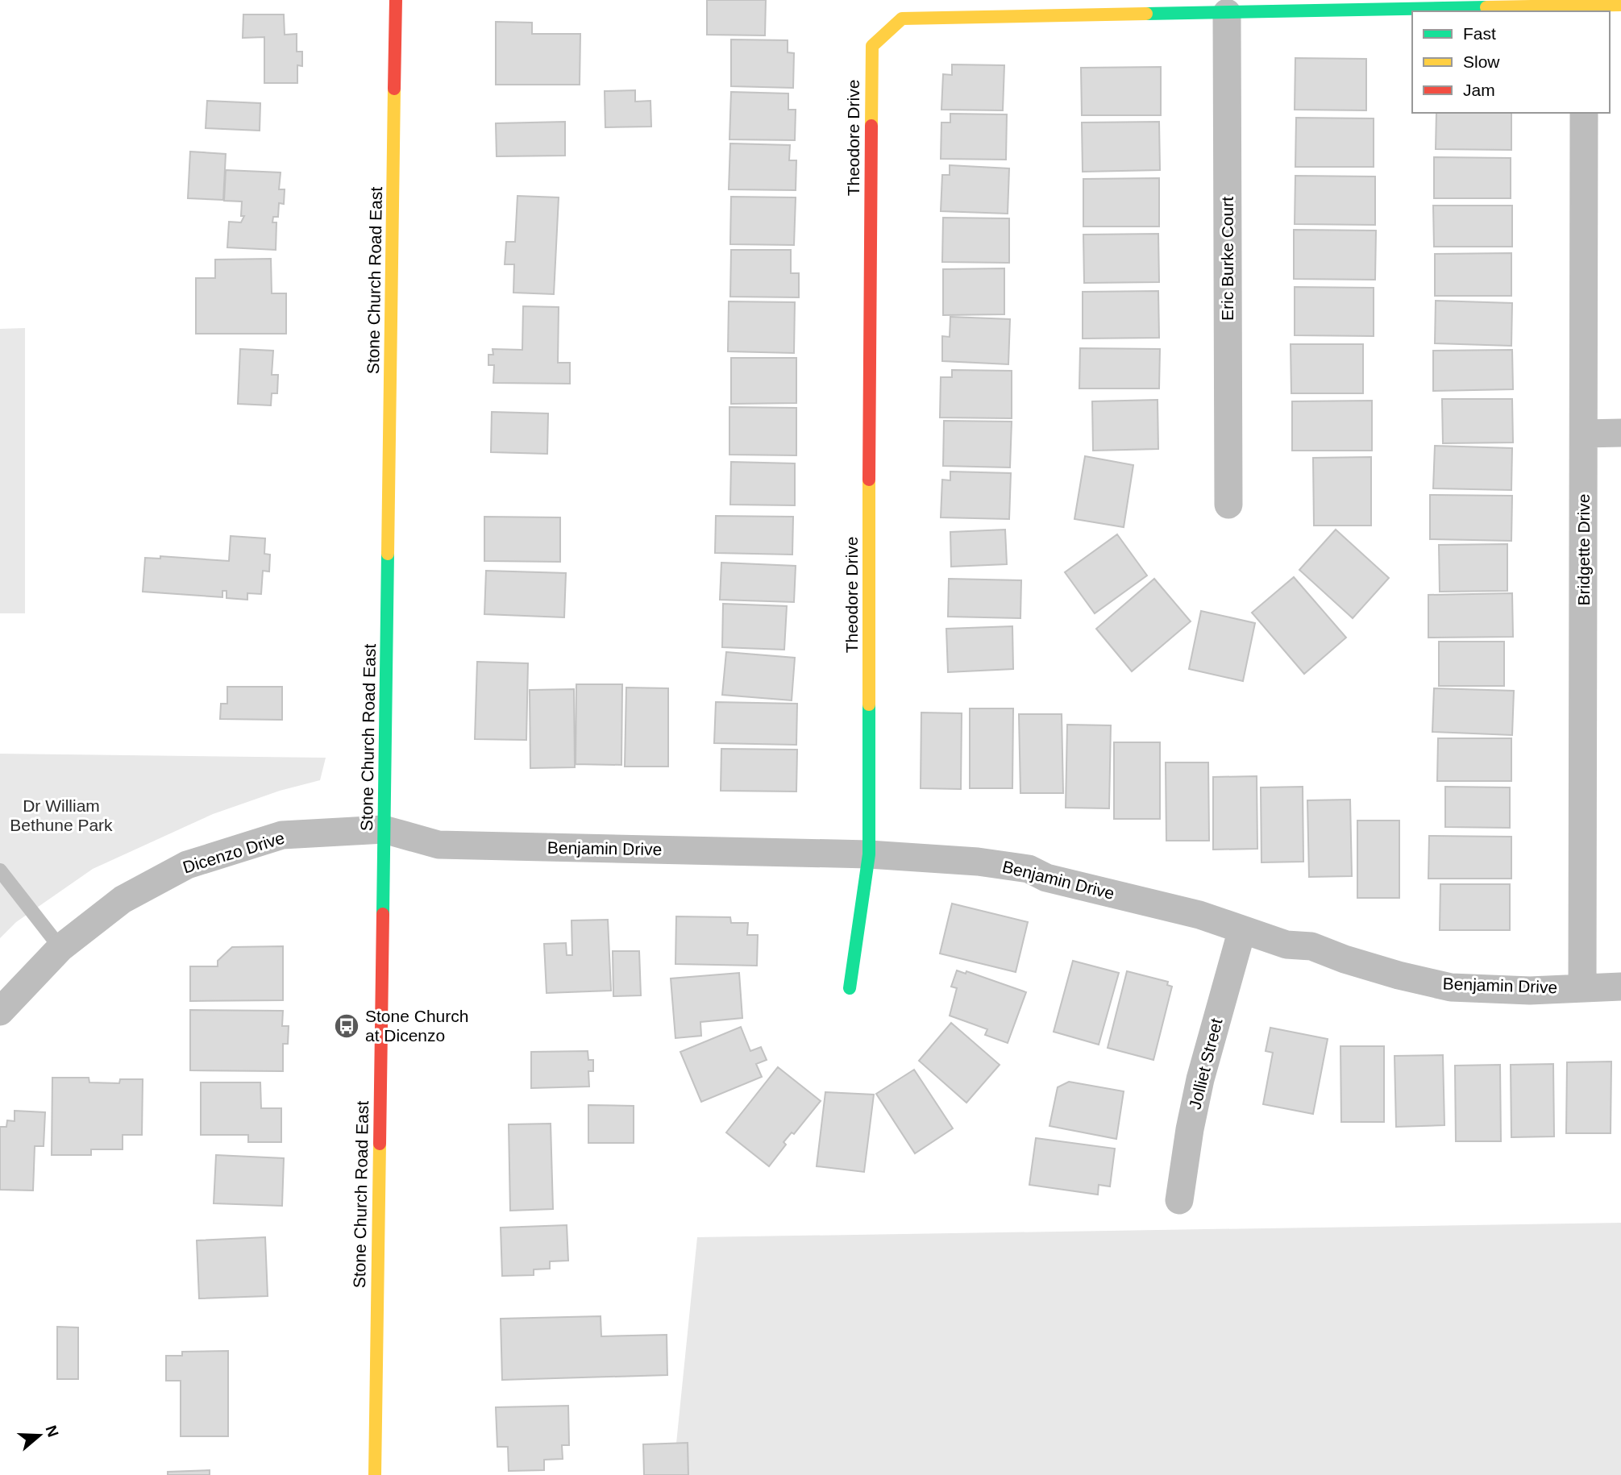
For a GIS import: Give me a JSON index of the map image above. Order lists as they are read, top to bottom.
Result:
{
  "streets": {
    "street": [
      "Theodore Drive",
      "Eric Burke Court",
      "Stone Church Road East",
      "Bridgette Drive",
      "Benjamin Drive",
      "Dicenzo Drive",
      "Jolliet Street"
    ]
  },
  "crossings": [
    ["Theodore Drive", "Eric Burke Court"],
    ["Theodore Drive", "Benjamin Drive"],
    ["Stone Church Road East", "Benjamin Drive"],
    ["Stone Church Road East", "Dicenzo Drive"],
    ["Bridgette Drive", "Benjamin Drive"],
    ["Benjamin Drive", "Dicenzo Drive"],
    ["Benjamin Drive", "Jolliet Street"]
  ],
  "parks": ["Dr William Bethune Park"],
  "places": {
    "bus stop": ["Stone Church at Dicenzo"]
  },
  "legend": ["Fast", "Slow", "Jam"],
  "north": "right"
}
